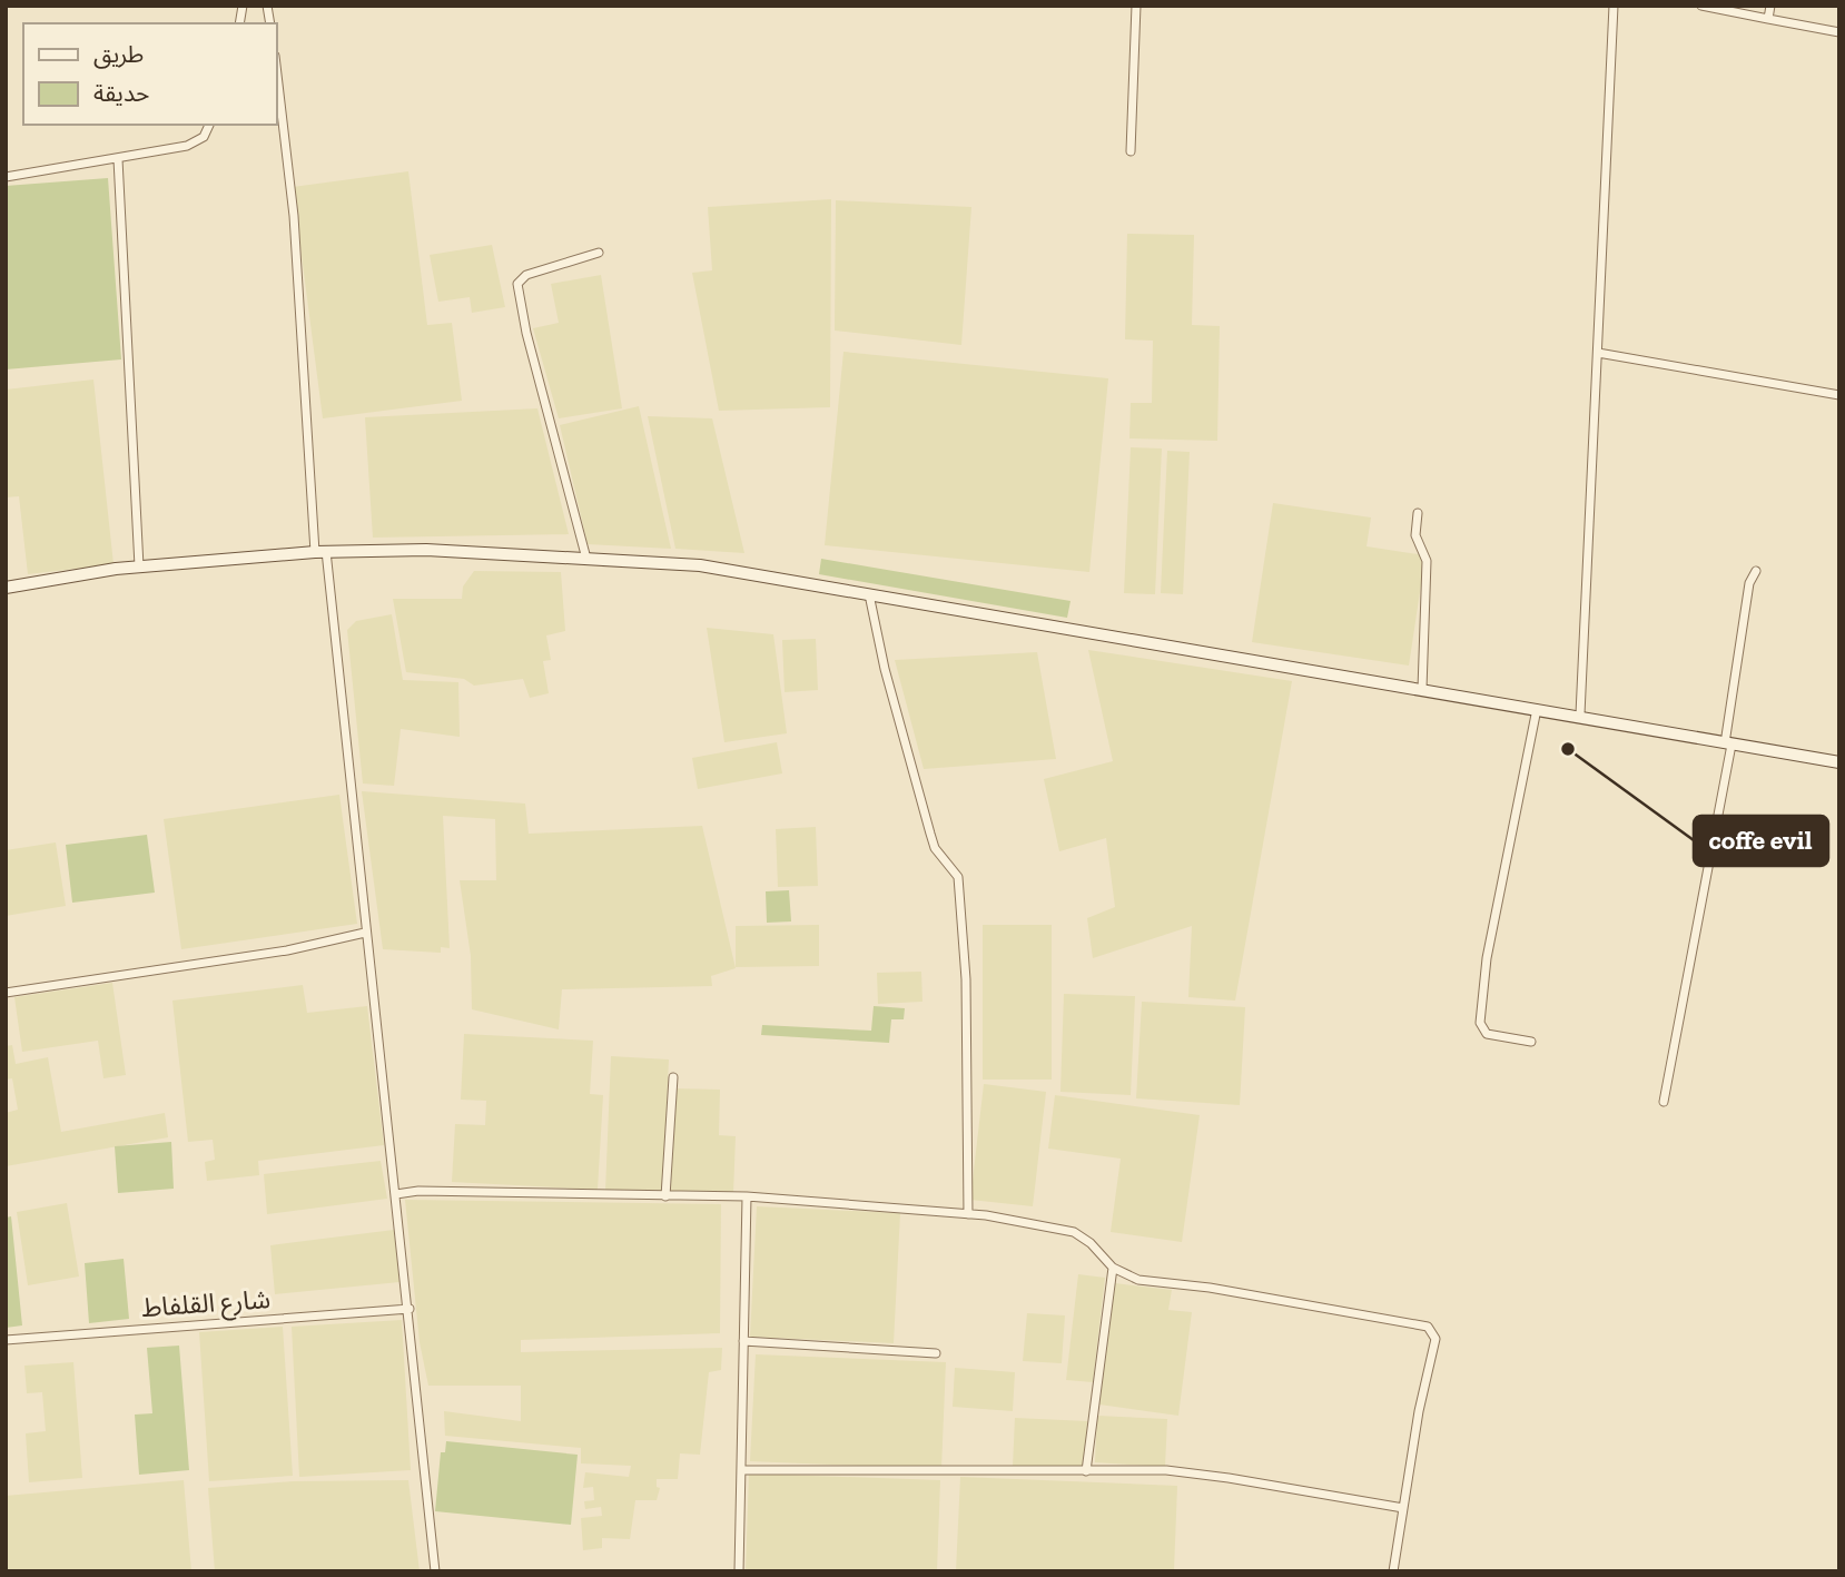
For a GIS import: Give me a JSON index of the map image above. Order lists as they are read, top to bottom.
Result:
{
  "streets": {
    "street": ["شارع القلفاط"]
  },
  "places": ["coffe evil"],
  "legend": ["طريق", "حديقة"]
}
